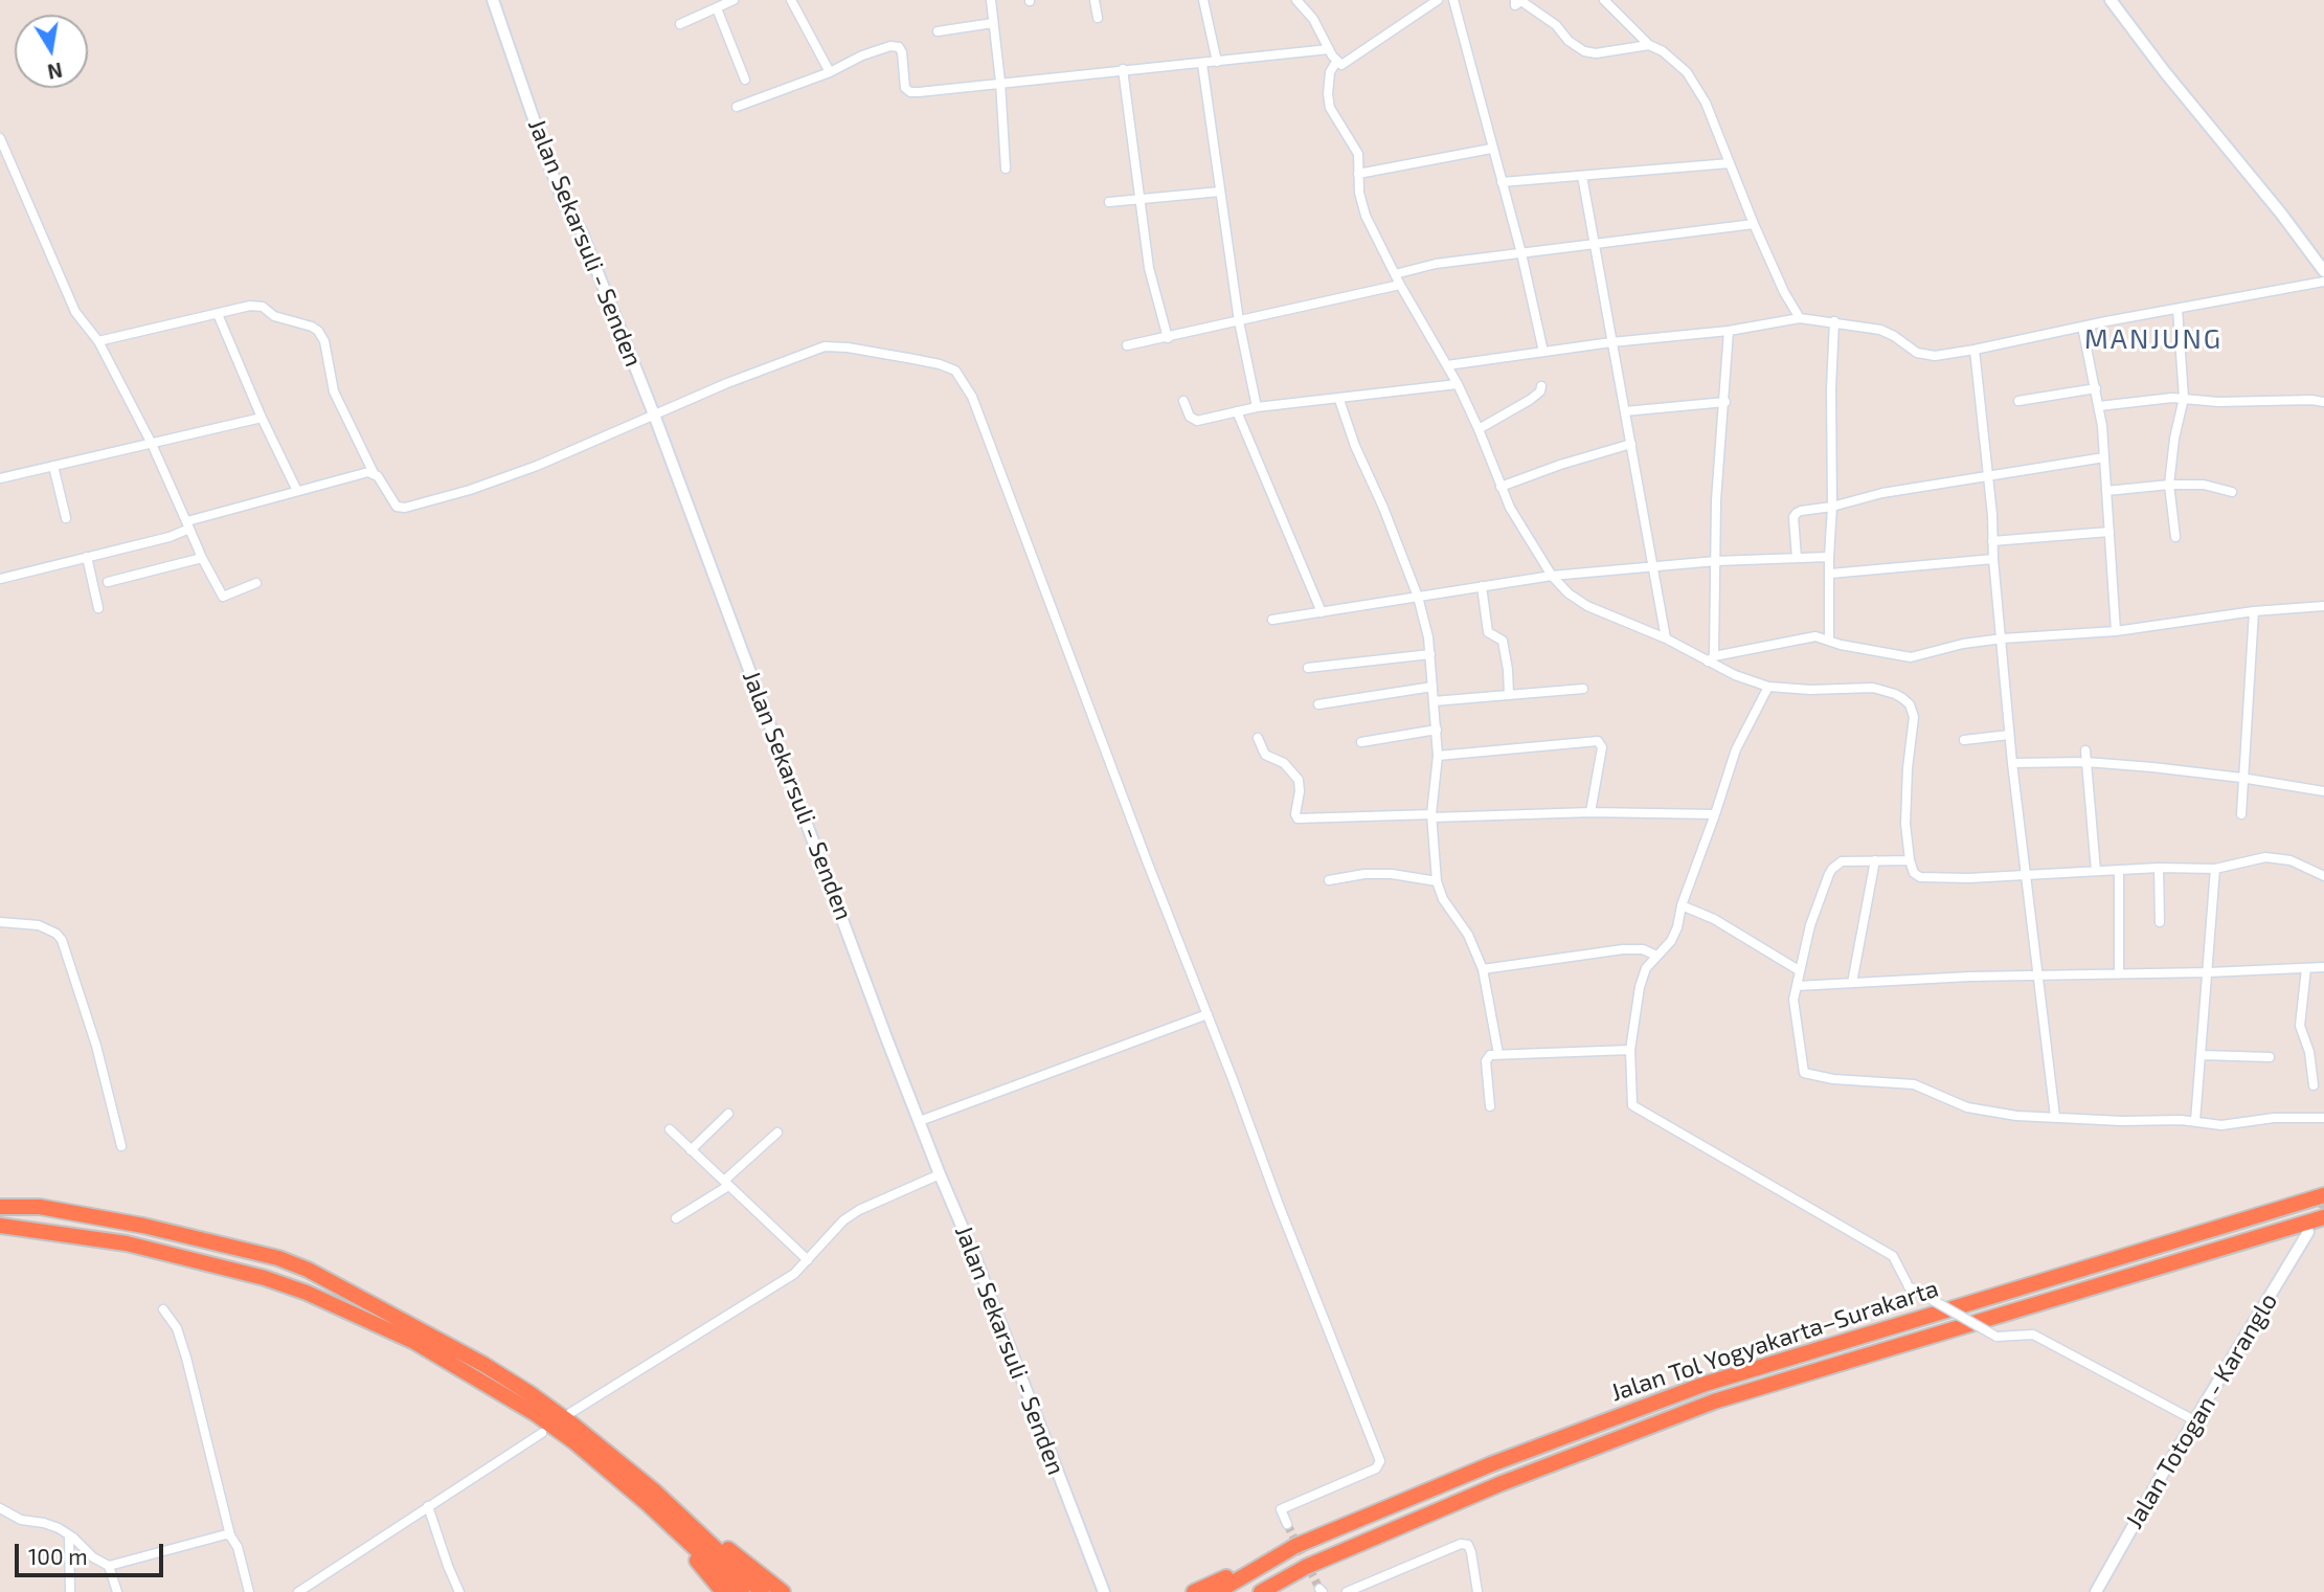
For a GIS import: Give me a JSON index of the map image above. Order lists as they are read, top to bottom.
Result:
{
  "streets": {
    "highway": ["Jalan Tol Yogyakarta–Surakarta"],
    "street": ["Jalan Sekarsuli - Senden", "Jalan Totogan - Karanglo"]
  },
  "districts": ["MANJUNG"],
  "scale_bar": "100 m",
  "north": "bottom"
}
